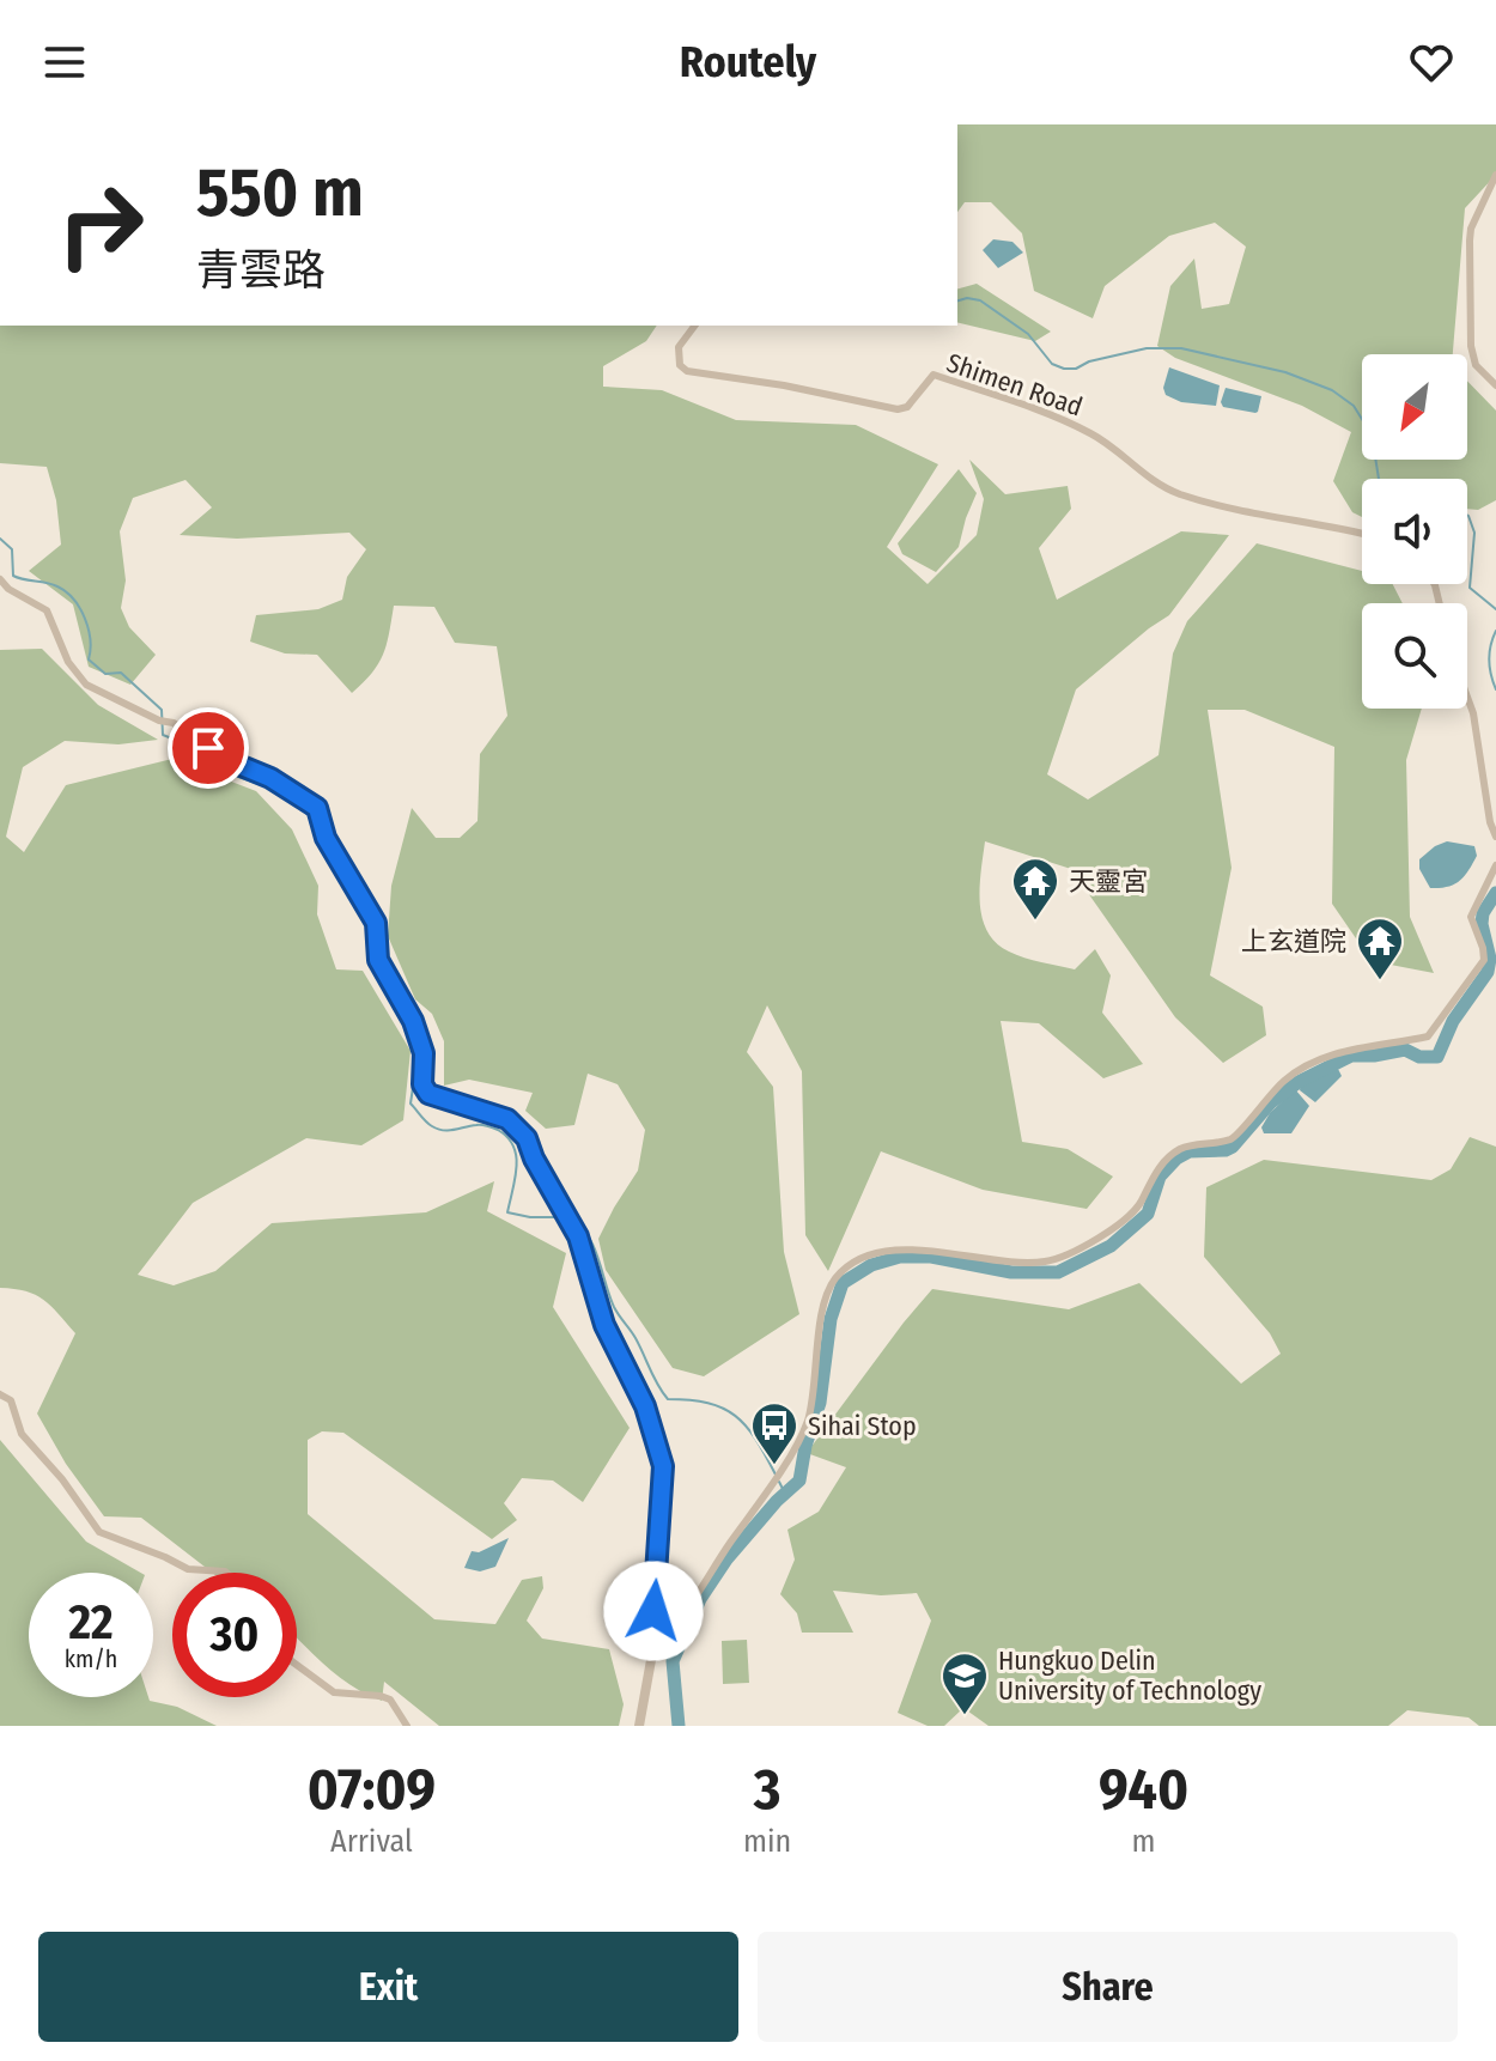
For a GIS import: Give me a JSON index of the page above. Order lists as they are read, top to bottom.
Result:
{
  "streets": {
    "street": ["Shimen Road"]
  },
  "places": {
    "temple": ["天靈宮", "上玄道院"],
    "bus stop": ["Sihai Stop"],
    "school or university": ["Hungkuo Delin University of Technology"]
  },
  "north": "bottom left",
  "page": {
    "header": "Routely",
    "turn": ["550 m", "青雲路"],
    "speed": "22 km/h",
    "limit": "30",
    "eta": [
      "07:09",
      "Arrival",
      "3",
      "min",
      "940",
      "m"
    ],
    "buttons": ["Exit", "Share"]
  }
}
